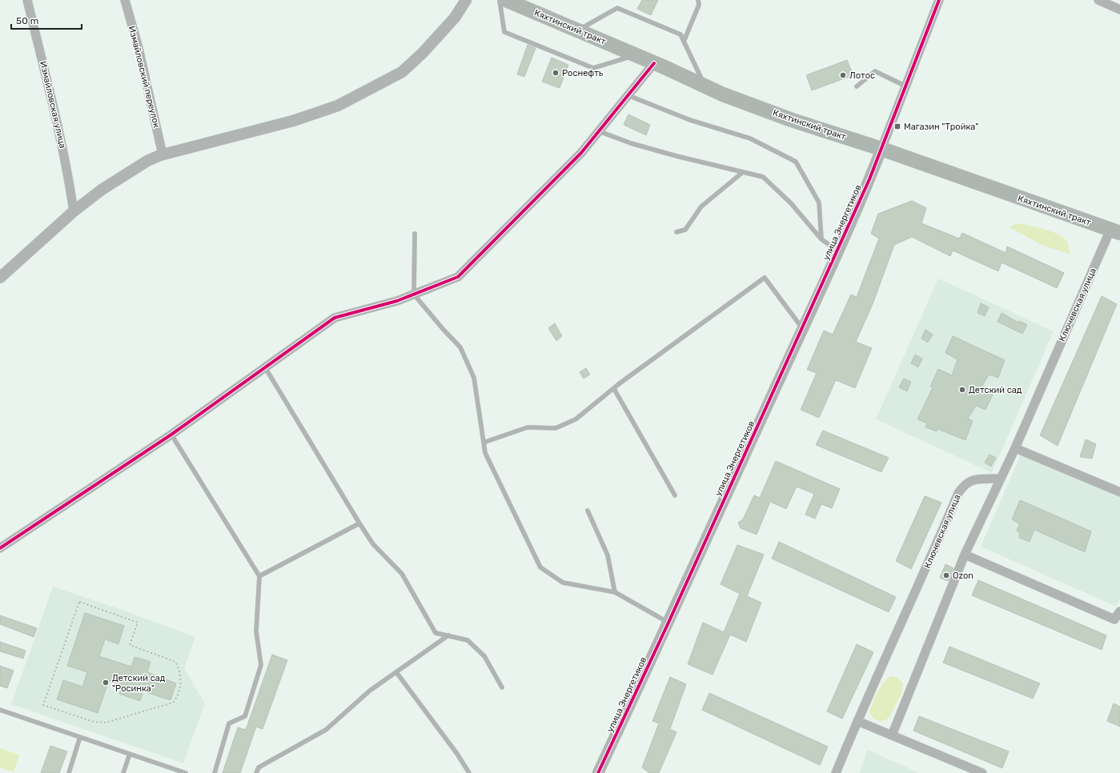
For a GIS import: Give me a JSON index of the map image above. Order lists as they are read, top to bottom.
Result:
{
  "streets": {
    "highway": ["Кяхтинский тракт"],
    "street": [
      "Измайловский переулок",
      "Измайловская улица",
      "улица Энергетиков",
      "Ключевская улица"
    ]
  },
  "crossings": [
    ["Кяхтинский тракт", "улица Энергетиков"],
    ["Кяхтинский тракт", "Ключевская улица"]
  ],
  "places": {
    "other": [
      "Роснефть",
      "Лотос",
      "Детский сад",
      "Ozon",
      "Детский сад \"Росинка\""
    ],
    "transit": ["Магазин \"Тройка\""]
  },
  "scale_bar": "50 m"
}
